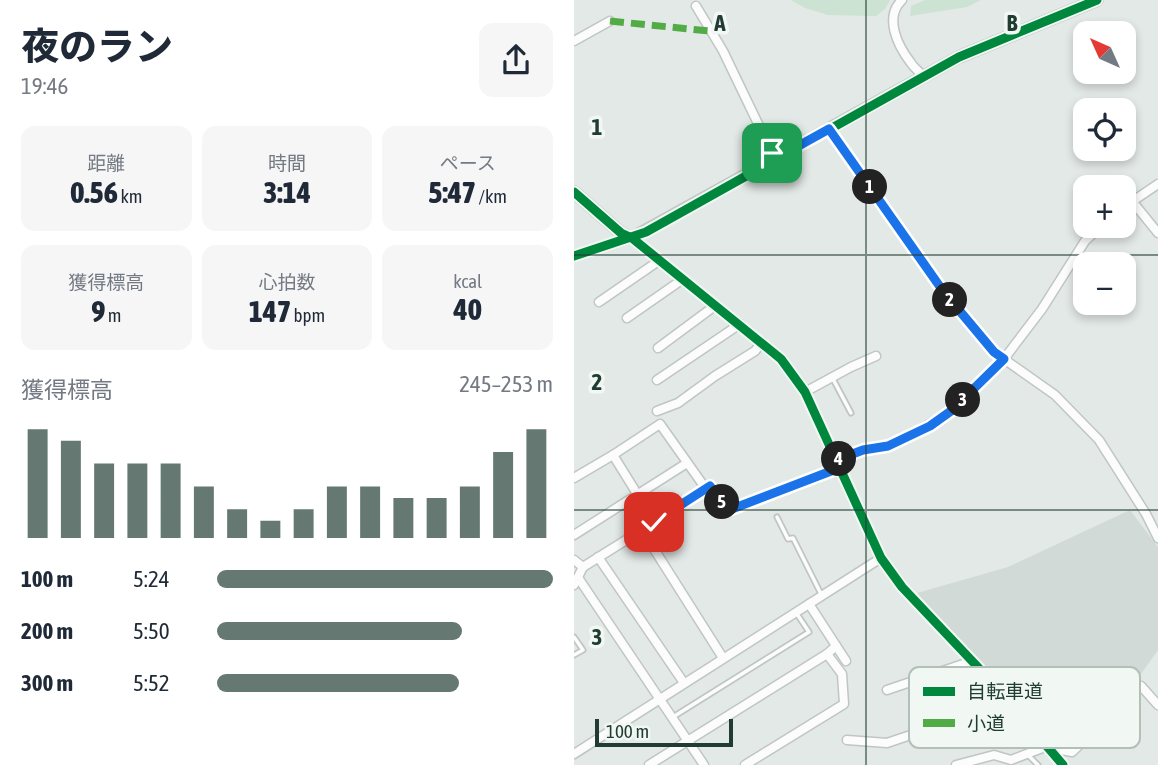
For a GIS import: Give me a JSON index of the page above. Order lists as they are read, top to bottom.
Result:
{
  "legend": ["自転車道", "小道"],
  "scale_bar": "100 m",
  "north": "top left",
  "page": {
    "heading": ["夜のラン", "19:46"],
    "map_buttons": ["+", "−"],
    "stats": [
      ["距離", "0.56 km"],
      ["時間", "3:14"],
      ["ペース", "5:47 /km"],
      ["獲得標高", "9 m"],
      ["心拍数", "147 bpm"],
      ["kcal", "40"]
    ],
    "pins": [
      "1",
      "2",
      "3",
      "4",
      "5"
    ],
    "chart": ["獲得標高", "245–253 m"],
    "list": [
      {
        "name": "100 m",
        "note": "5:24"
      },
      {
        "name": "200 m",
        "note": "5:50"
      },
      {
        "name": "300 m",
        "note": "5:52"
      }
    ],
    "scale": "100 m"
  },
  "grid": {
    "columns": ["A", "B"],
    "rows": ["1", "2", "3"]
  }
}
